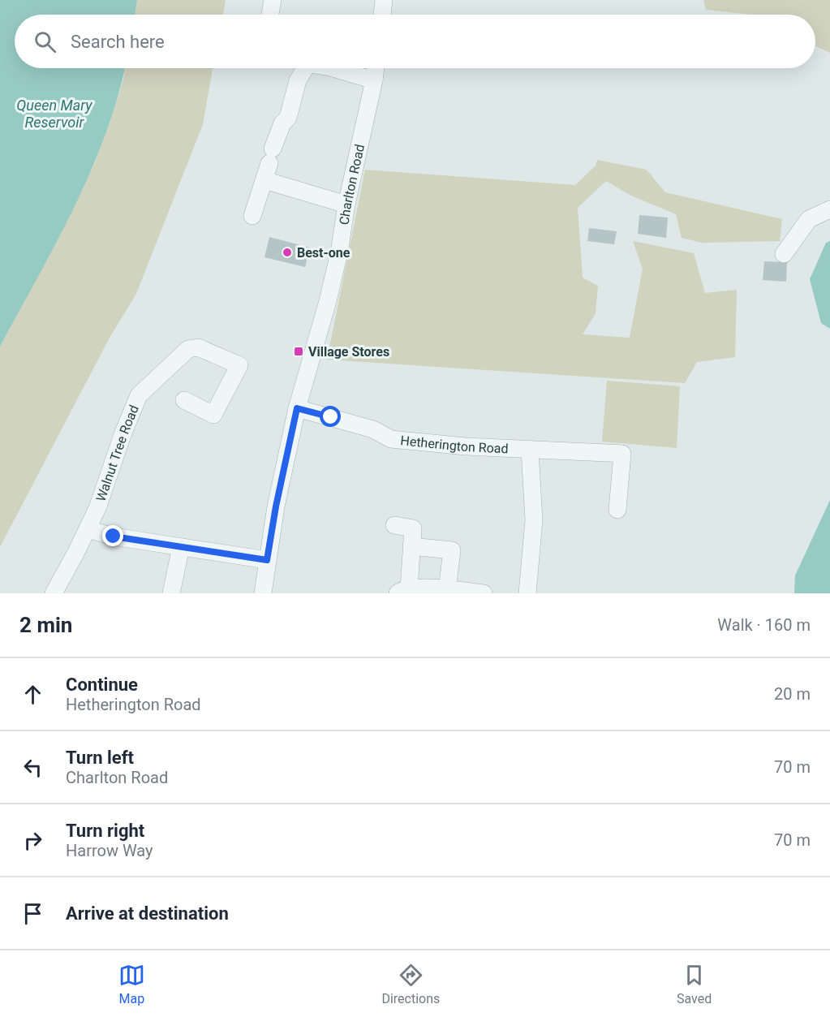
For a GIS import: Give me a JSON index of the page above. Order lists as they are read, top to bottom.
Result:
{
  "streets": {
    "street": ["Charlton Road", "Hetherington Road", "Walnut Tree Road"]
  },
  "crossings": [
    ["Charlton Road", "Hetherington Road"]
  ],
  "water": ["Queen Mary Reservoir"],
  "places": {
    "other": ["Best-one"],
    "transit": ["Village Stores"]
  },
  "page": {
    "search": "Search here",
    "heading": ["2 min", "Walk · 160 m"],
    "list": [
      ["Continue", "Hetherington Road", "20 m"],
      ["Turn left", "Charlton Road", "70 m"],
      ["Turn right", "Harrow Way", "70 m"],
      "Arrive at destination"
    ],
    "nav": ["Map", "Directions", "Saved"]
  }
}
